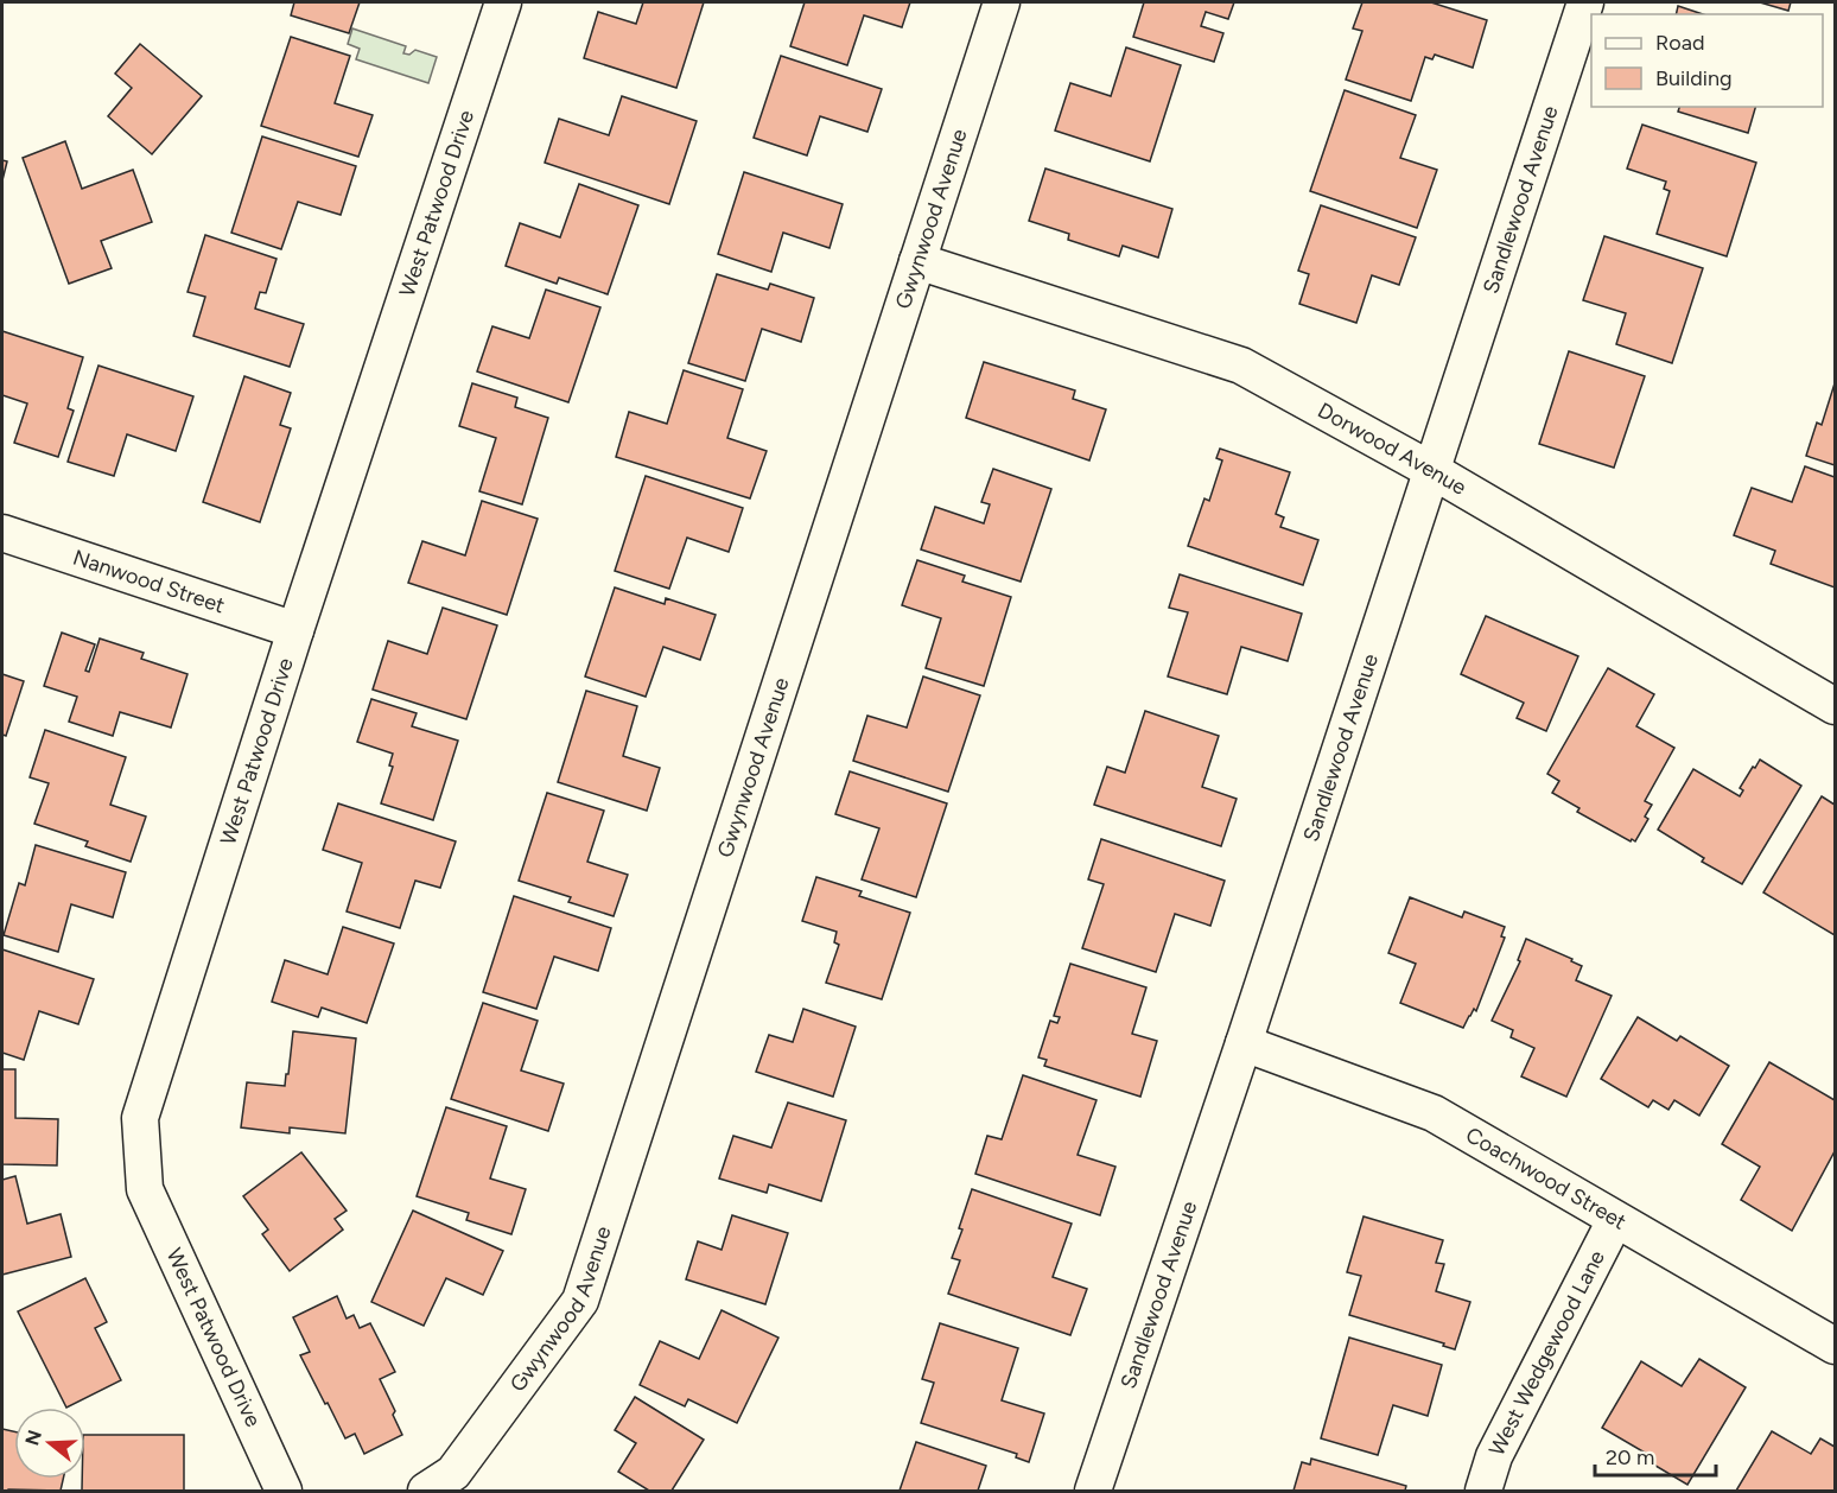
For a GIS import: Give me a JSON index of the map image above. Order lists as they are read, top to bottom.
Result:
{
  "streets": {
    "street": [
      "Sandlewood Avenue",
      "West Patwood Drive",
      "Gwynwood Avenue",
      "Dorwood Avenue",
      "Nanwood Street",
      "Coachwood Street",
      "West Wedgewood Lane"
    ]
  },
  "crossings": [
    ["Sandlewood Avenue", "Dorwood Avenue"],
    ["Sandlewood Avenue", "Coachwood Street"],
    ["West Patwood Drive", "Nanwood Street"],
    ["Gwynwood Avenue", "Dorwood Avenue"],
    ["Coachwood Street", "West Wedgewood Lane"]
  ],
  "legend": ["Road", "Building"],
  "scale_bar": "20 m",
  "north": "left"
}
